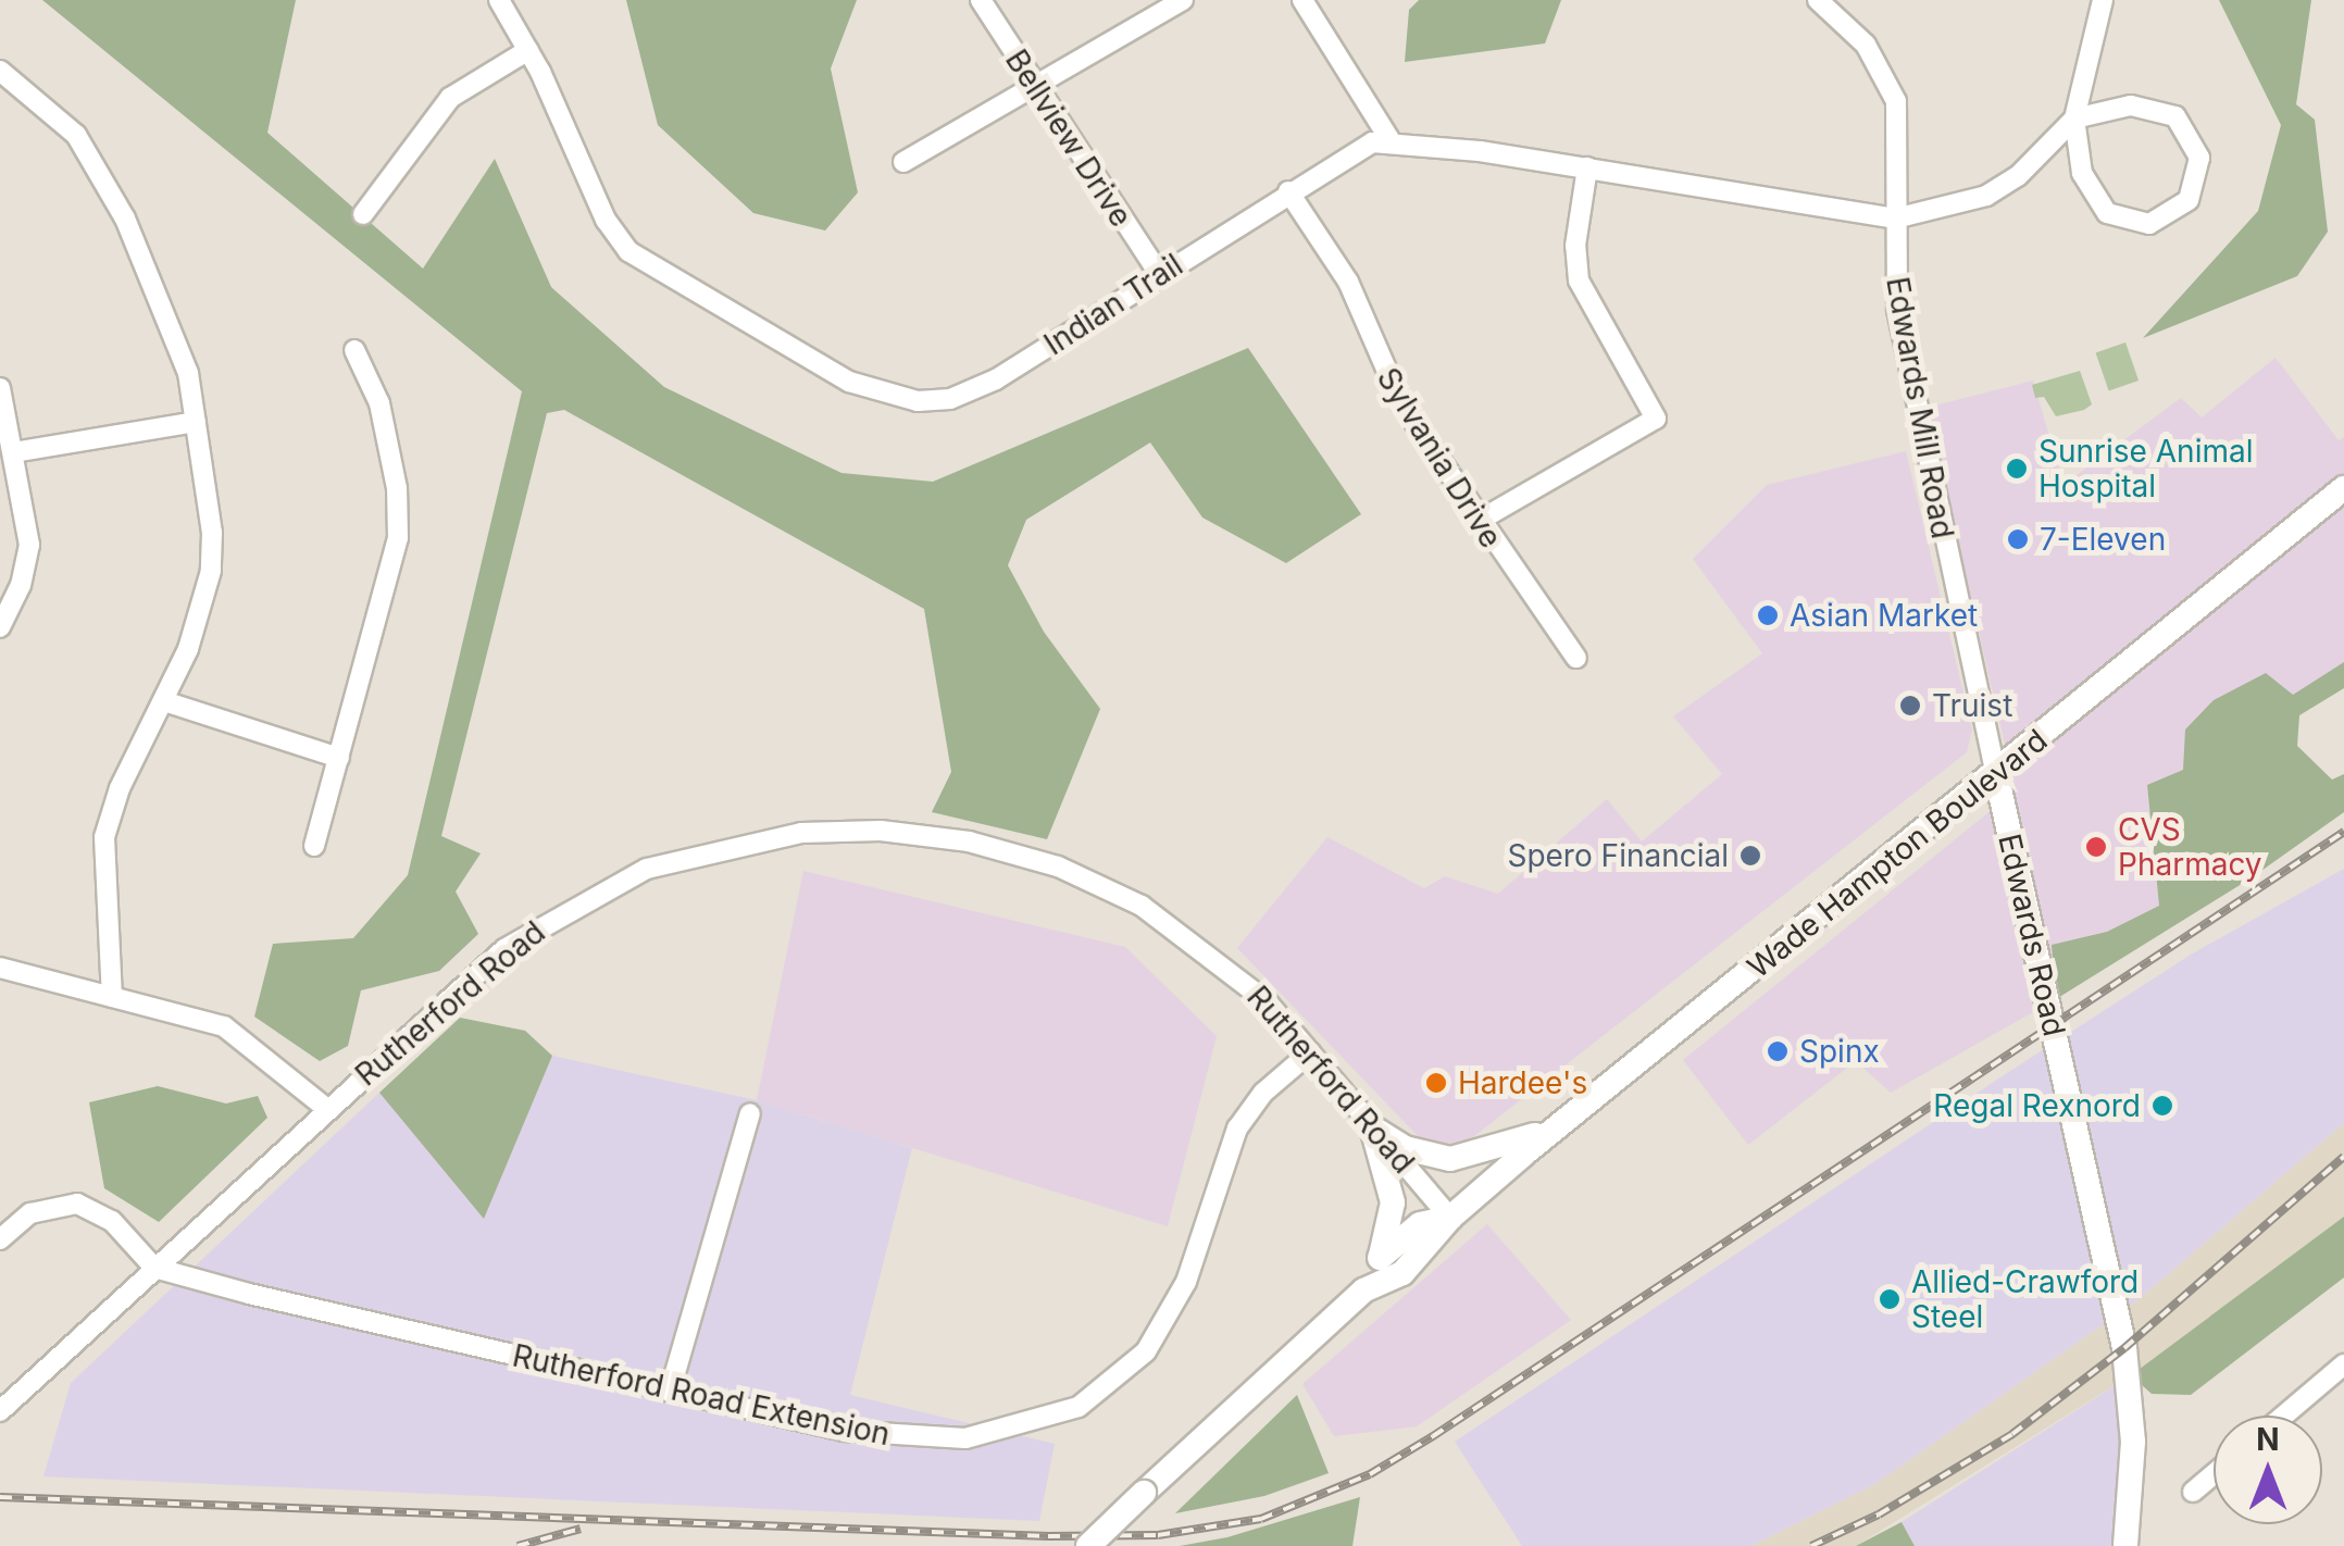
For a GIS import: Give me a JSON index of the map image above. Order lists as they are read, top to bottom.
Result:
{
  "streets": {
    "main road": ["Wade Hampton Boulevard", "Edwards Road"],
    "street": [
      "Bellview Drive",
      "Indian Trail",
      "Edwards Mill Road",
      "Sylvania Drive",
      "Rutherford Road",
      "Rutherford Road Extension"
    ]
  },
  "crossings": [
    ["Bellview Drive", "Indian Trail"],
    ["Indian Trail", "Sylvania Drive"],
    ["Edwards Mill Road", "Wade Hampton Boulevard"],
    ["Edwards Mill Road", "Edwards Road"],
    ["Wade Hampton Boulevard", "Edwards Road"],
    ["Wade Hampton Boulevard", "Rutherford Road"],
    ["Rutherford Road", "Rutherford Road Extension"]
  ],
  "places": [
    "Sunrise Animal Hospital",
    "7-Eleven",
    "Asian Market",
    "Truist",
    "CVS Pharmacy",
    "Spero Financial",
    "Spinx",
    "Hardee's",
    "Regal Rexnord",
    "Allied-Crawford Steel"
  ],
  "north": "top"
}
